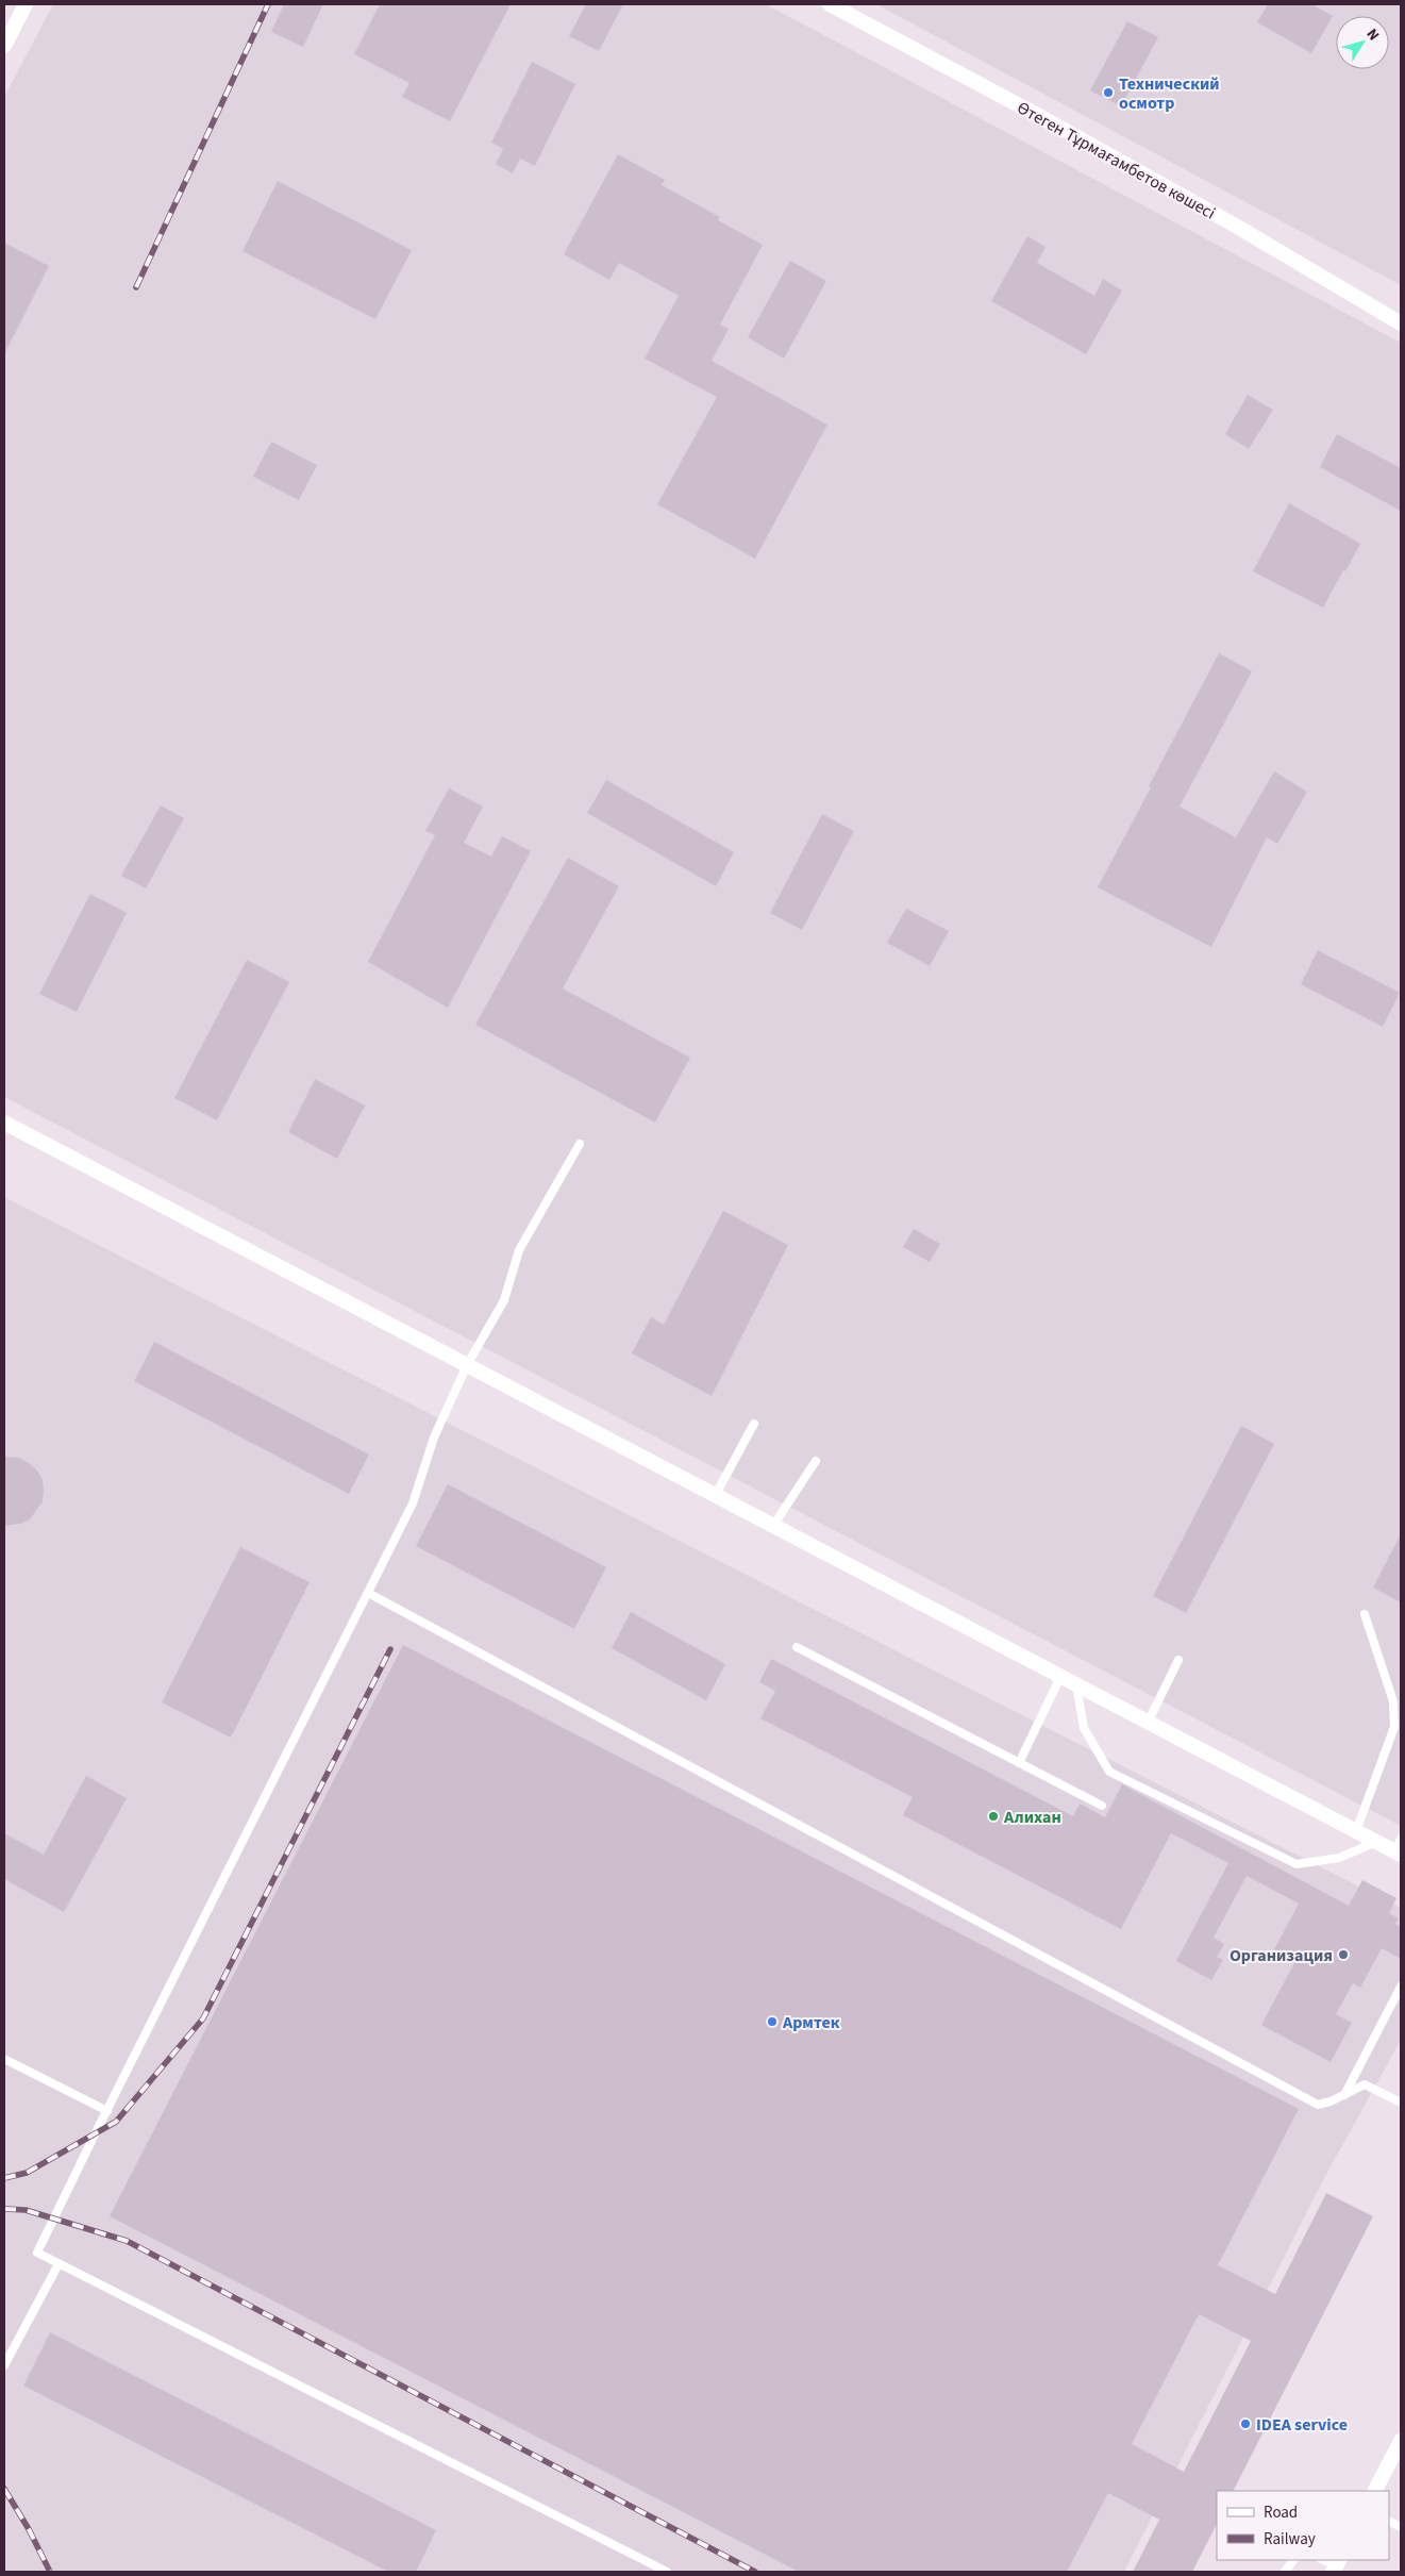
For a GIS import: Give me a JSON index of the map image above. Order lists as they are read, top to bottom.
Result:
{
  "streets": {
    "street": ["Өтеген Тұрмағамбетов көшесі"]
  },
  "places": [
    "Технический осмотр",
    "Алихан",
    "Организация",
    "Армтек",
    "IDEA service"
  ],
  "legend": ["Road", "Railway"],
  "north": "top right"
}
